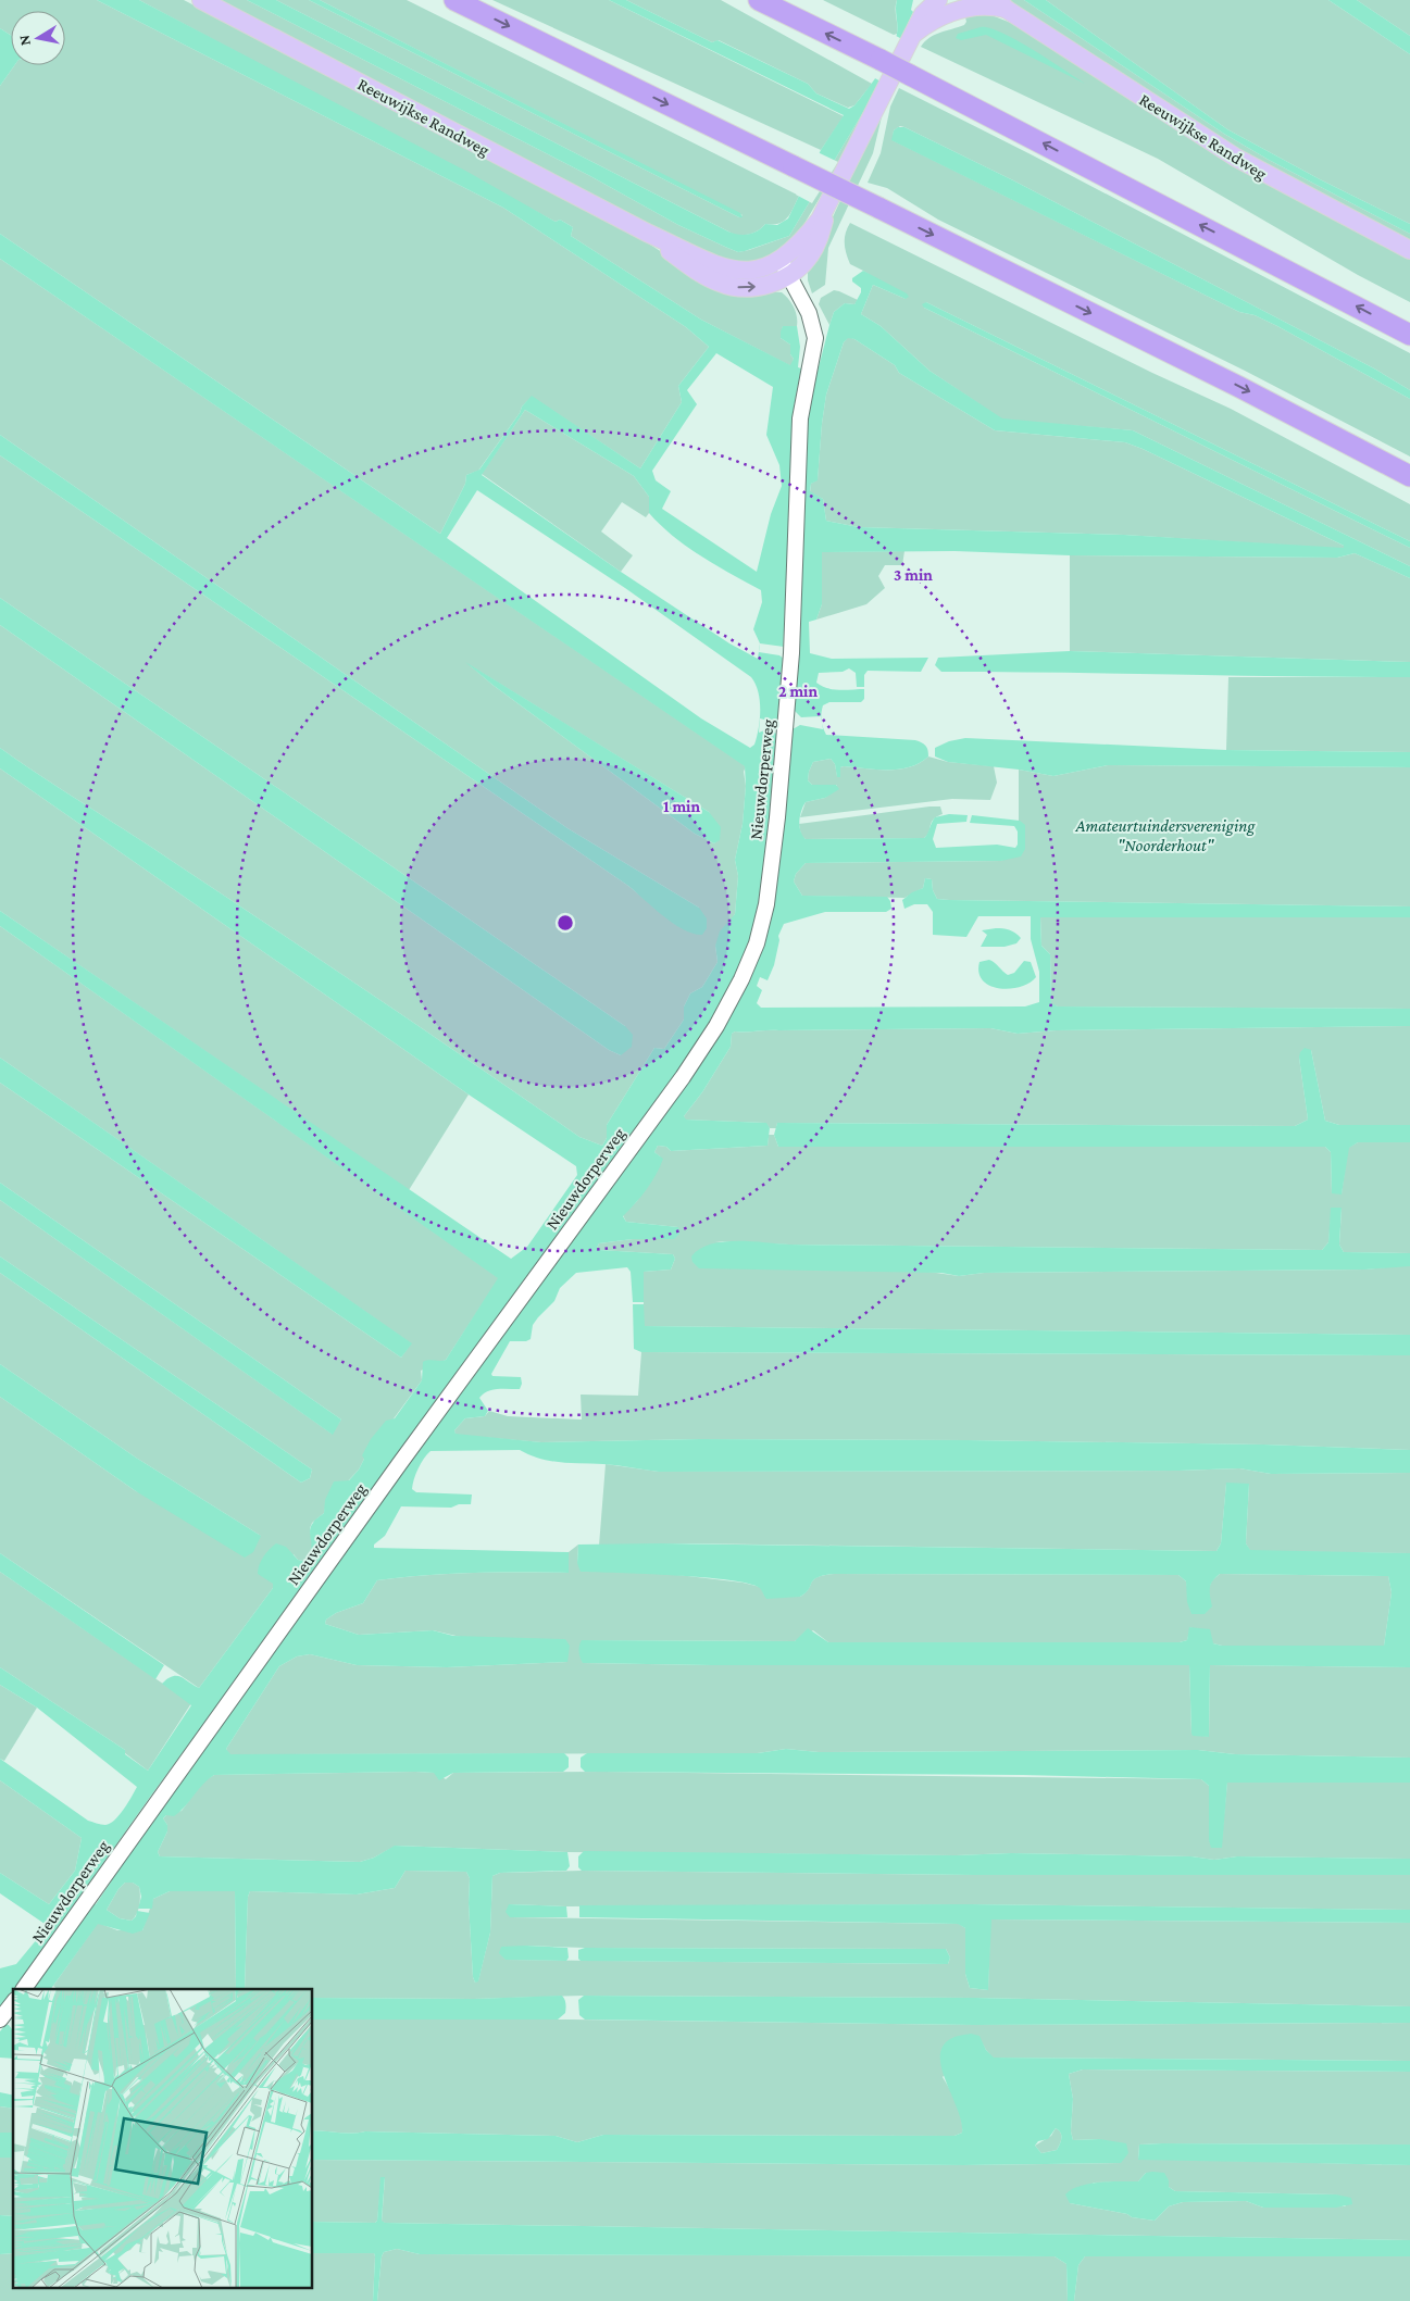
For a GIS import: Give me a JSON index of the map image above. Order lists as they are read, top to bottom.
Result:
{
  "streets": {
    "main road": ["Reeuwijkse Randweg"],
    "street": ["Nieuwdorperweg"]
  },
  "crossings": [
    ["Reeuwijkse Randweg", "Nieuwdorperweg"]
  ],
  "parks": ["Amateurtuindersvereniging \"Noorderhout\""],
  "north": "left",
  "rings": ["3 min", "2 min", "1 min"]
}
